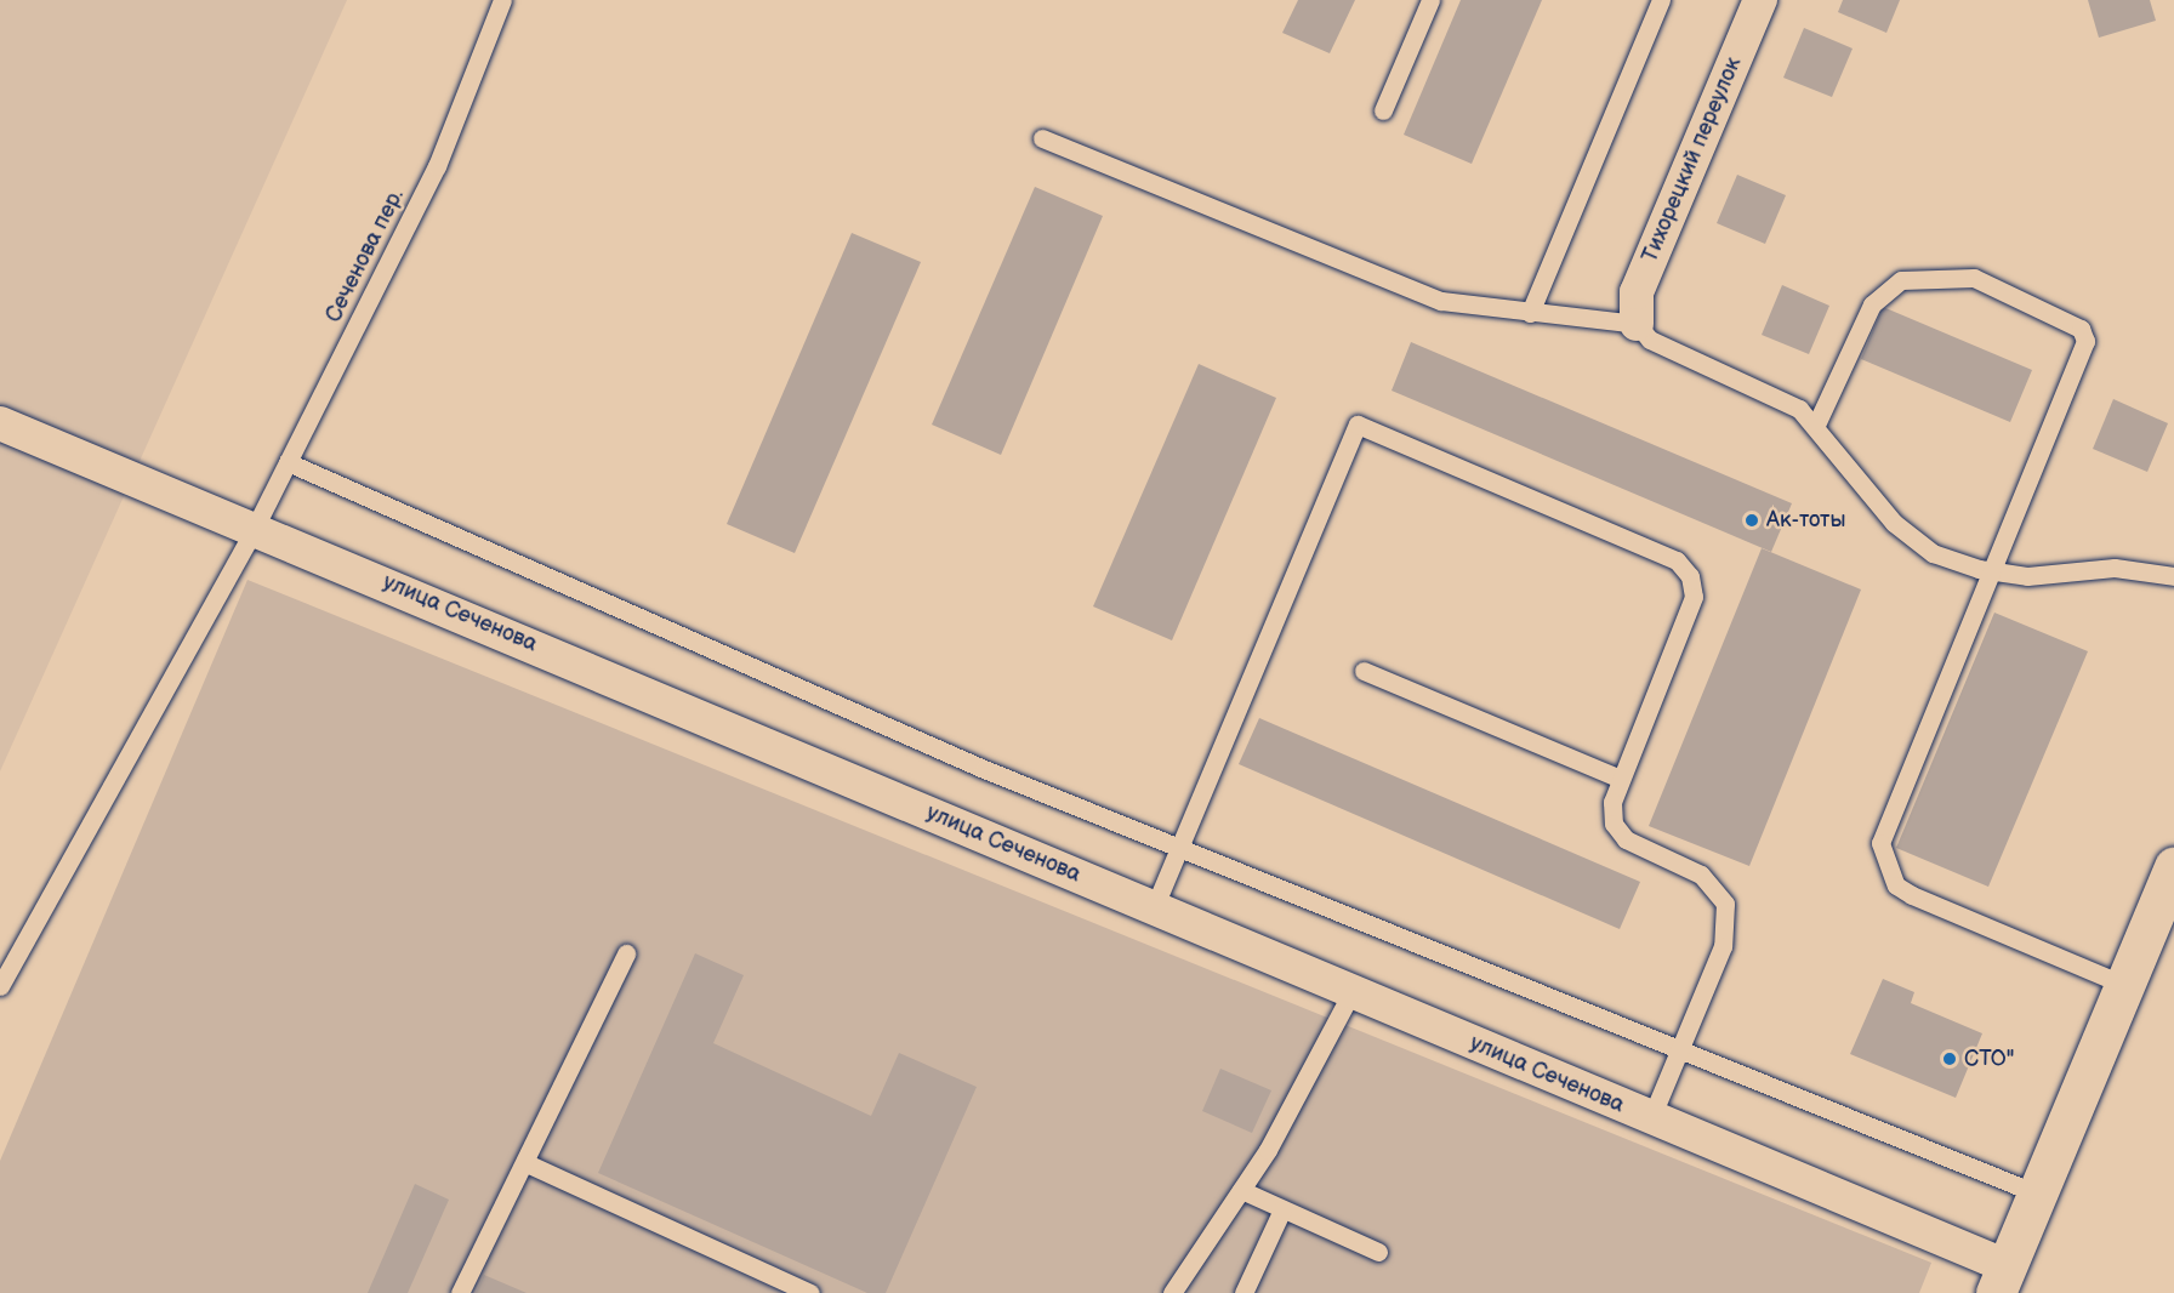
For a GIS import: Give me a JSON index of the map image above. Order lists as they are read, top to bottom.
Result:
{
  "streets": {
    "street": ["Тихорецкий переулок", "улица Сеченова"],
    "lane": ["Сеченова пер."]
  },
  "crossings": [
    ["Сеченова пер.", "улица Сеченова"]
  ],
  "places": ["Ак-тоты", "СТО\""]
}
